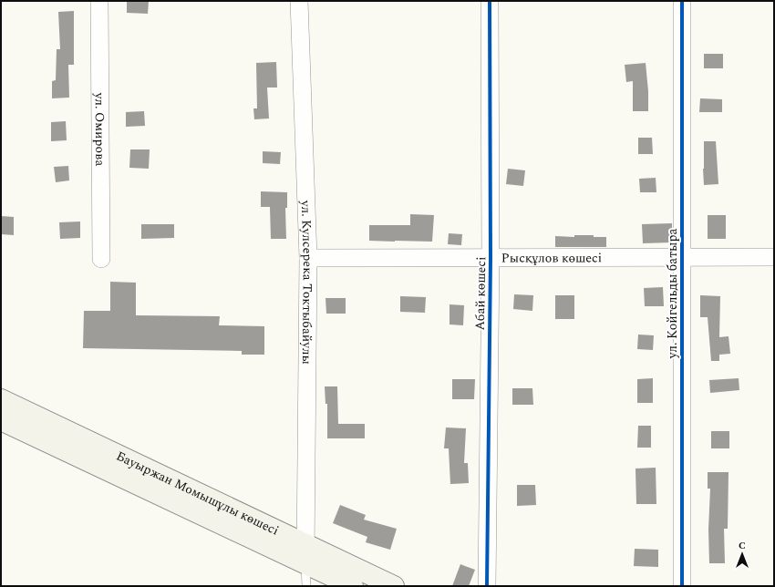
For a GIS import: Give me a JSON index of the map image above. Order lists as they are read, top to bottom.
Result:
{
  "streets": {
    "street": [
      "ул. Омирова",
      "Рысқұлов көшесі",
      "ул. Кулсерека Токтыбайулы",
      "Абай көшесі",
      "ул. Койгельды батыра",
      "Бауыржан Момышұлы көшесі"
    ]
  },
  "crossings": [
    ["Рысқұлов көшесі", "ул. Кулсерека Токтыбайулы"],
    ["Рысқұлов көшесі", "Абай көшесі"],
    ["Рысқұлов көшесі", "ул. Койгельды батыра"],
    ["ул. Кулсерека Токтыбайулы", "Бауыржан Момышұлы көшесі"]
  ],
  "north": "top"
}
